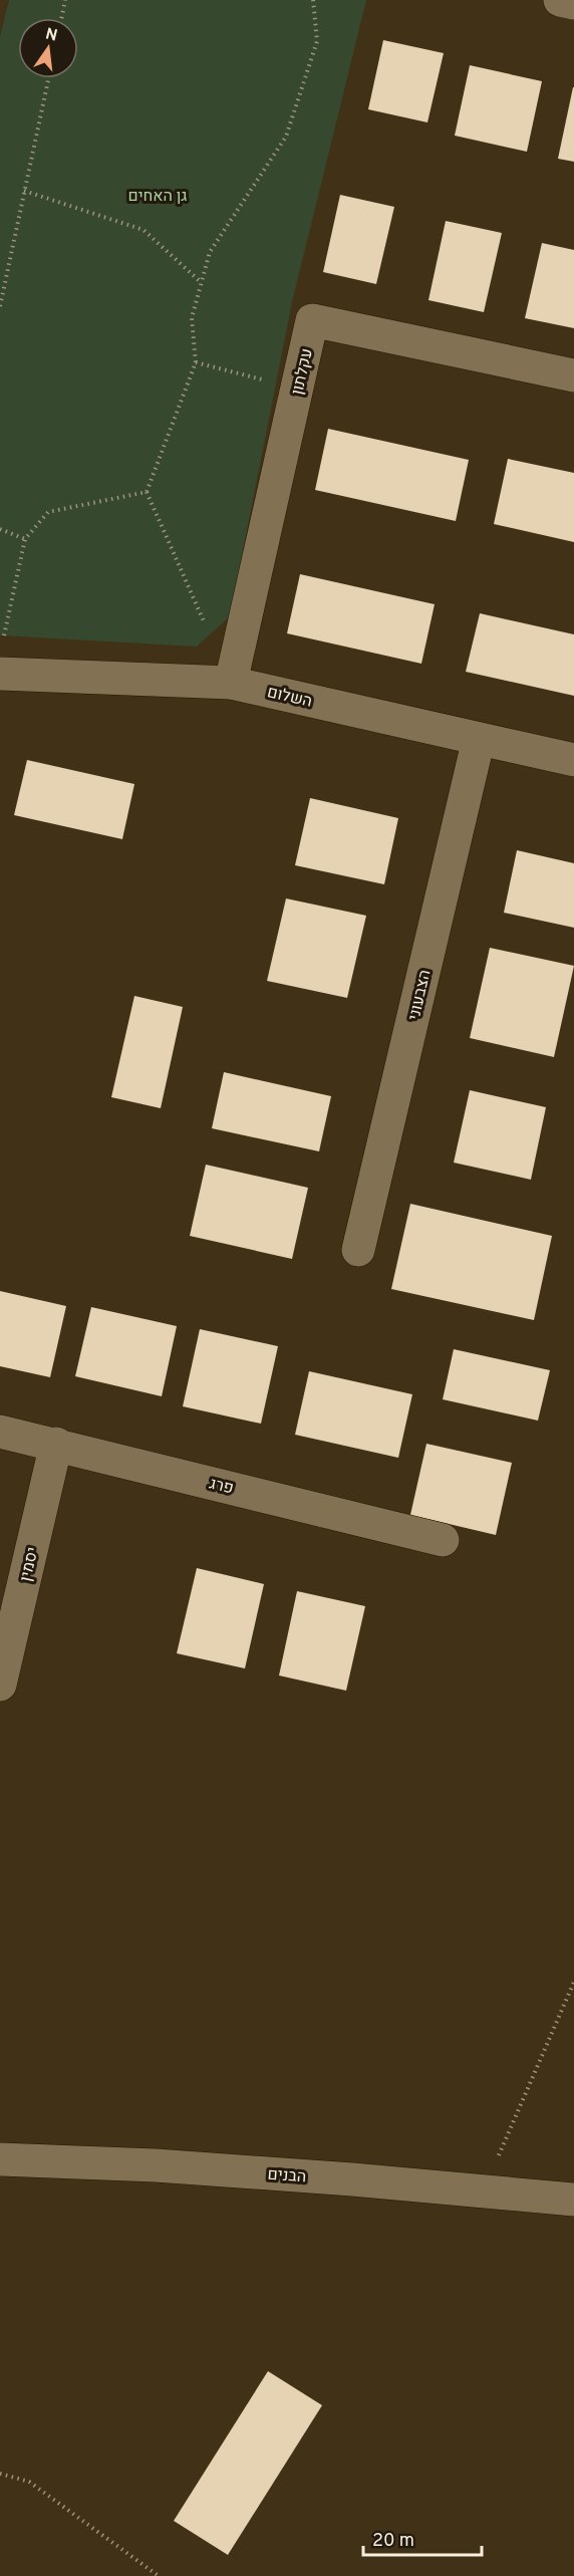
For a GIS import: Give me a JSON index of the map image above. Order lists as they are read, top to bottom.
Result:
{
  "streets": {
    "street": [
      "עקלתון",
      "השלום",
      "הצבעוני",
      "פרג",
      "יסמין",
      "הבנים"
    ]
  },
  "crossings": [
    ["עקלתון", "השלום"],
    ["השלום", "הצבעוני"],
    ["פרג", "יסמין"]
  ],
  "parks": ["גן האחים"],
  "scale_bar": "20 m",
  "north": "top"
}
